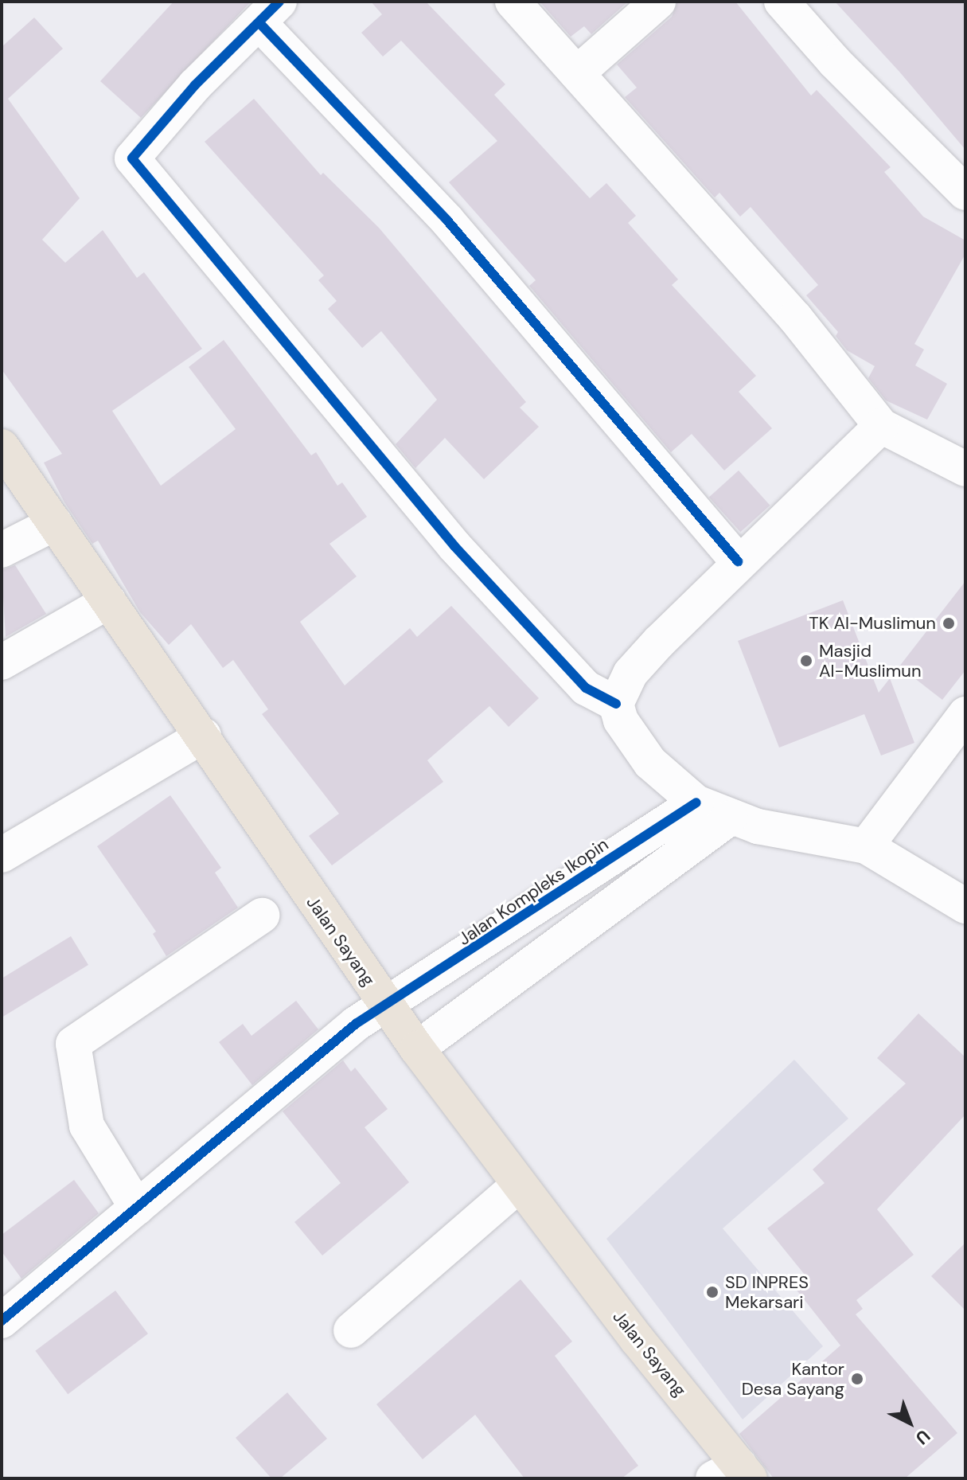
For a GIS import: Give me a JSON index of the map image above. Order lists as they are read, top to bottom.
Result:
{
  "streets": {
    "main road": ["Jalan Sayang"],
    "street": ["Jalan Kompleks Ikopin"]
  },
  "crossings": [
    ["Jalan Kompleks Ikopin", "Jalan Sayang"]
  ],
  "places": [
    "TK Al-Muslimun",
    "Masjid Al-Muslimun",
    "SD INPRES Mekarsari",
    "Kantor Desa Sayang"
  ],
  "north": "bottom right"
}
